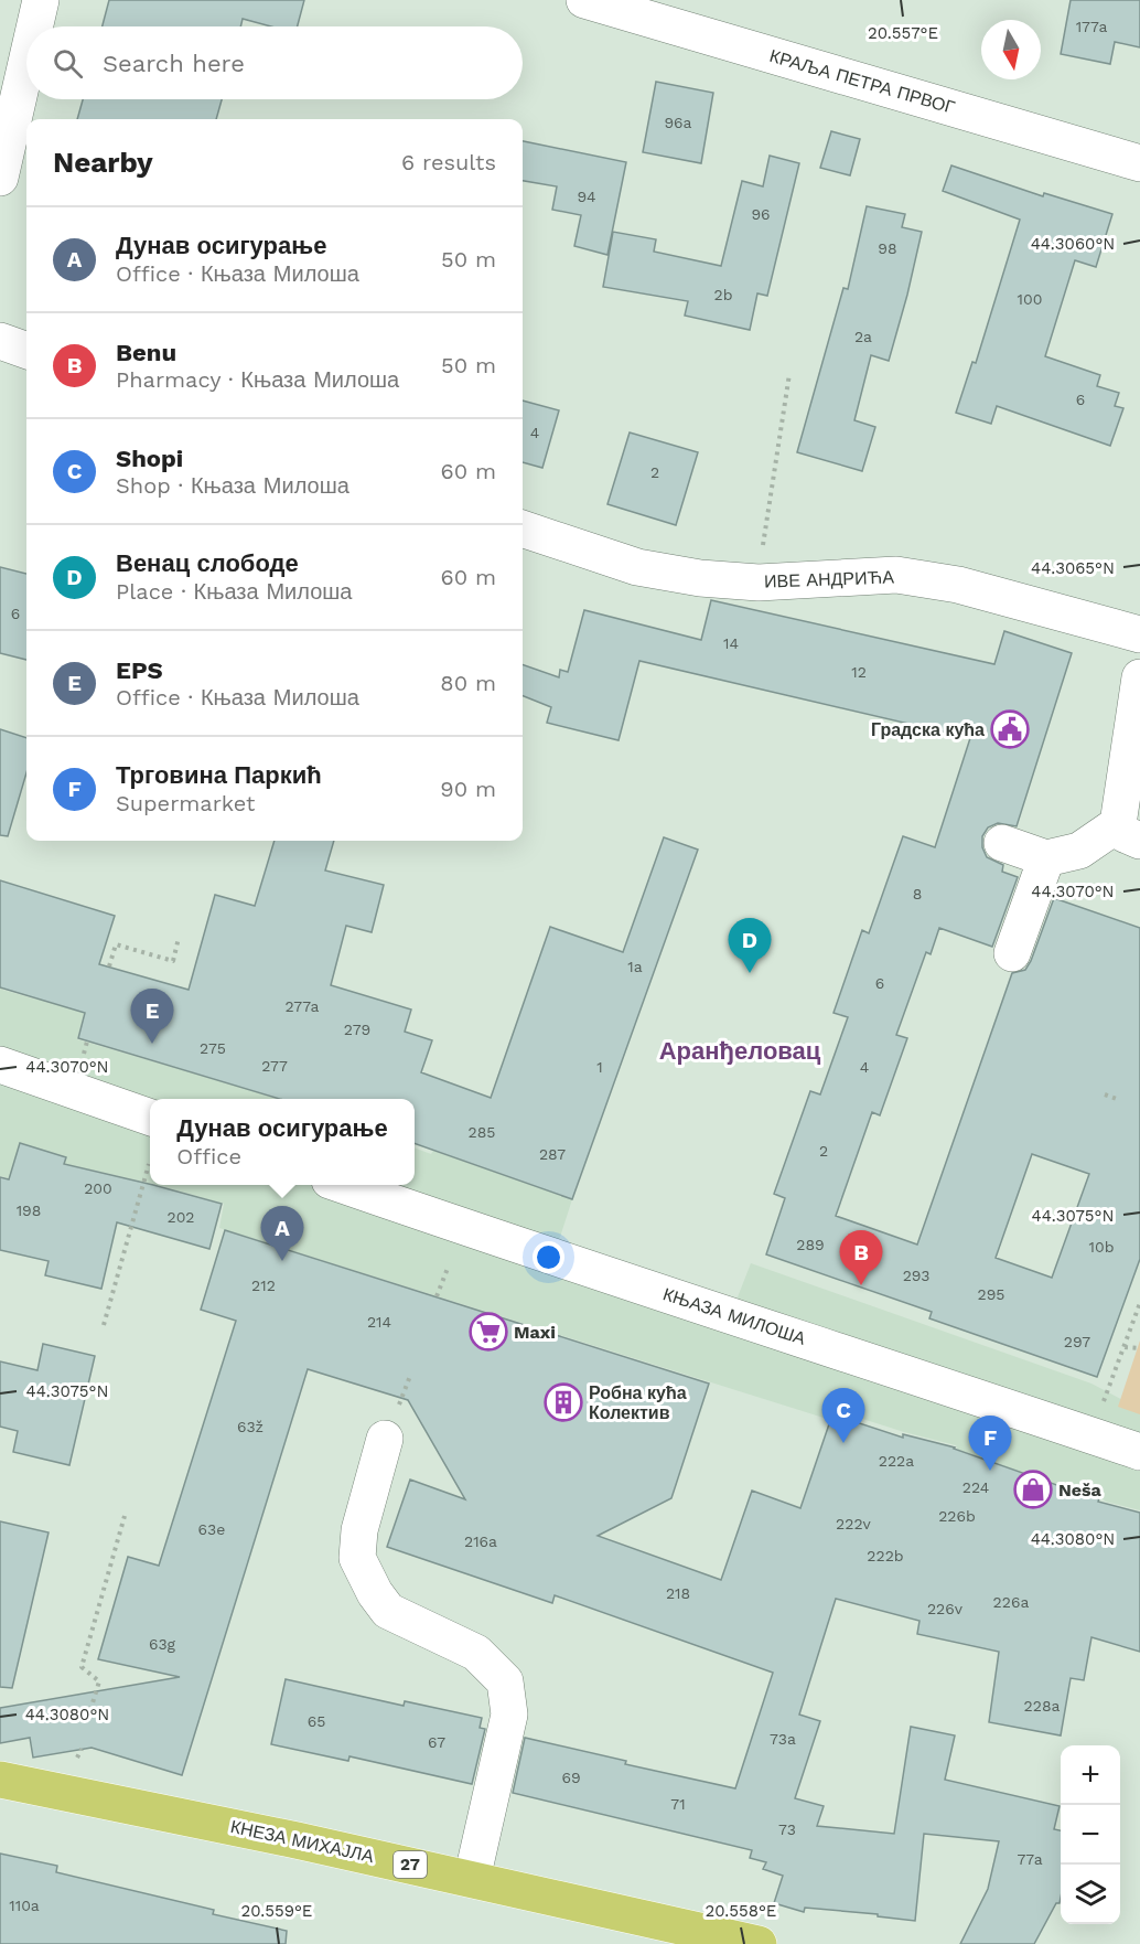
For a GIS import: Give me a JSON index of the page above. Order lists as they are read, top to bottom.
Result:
{
  "streets": {
    "main road": ["КНЕЗА МИХАЈЛА", "27"],
    "street": ["КРАЉА ПЕТРА ПРВОГ", "ИВЕ АНДРИЋА", "КЊАЗА МИЛОША"]
  },
  "districts": ["Аранђеловац"],
  "places": {
    "public building": ["Градска кућа"],
    "supermarket": ["Maxi"],
    "building": ["Робна кућа Колектив"],
    "shop": ["Neša"]
  },
  "house_numbers": [
    "177a",
    "96a",
    "94",
    "96",
    "98",
    "2b",
    "100",
    "2a",
    "6",
    "4",
    "2",
    "6",
    "14",
    "12",
    "8",
    "1a",
    "6",
    "277a",
    "279",
    "275",
    "277",
    "1",
    "4",
    "285",
    "2",
    "287",
    "200",
    "198",
    "202",
    "289",
    "10b",
    "293",
    "212",
    "295",
    "214",
    "297",
    "63ž",
    "222a",
    "224",
    "226b",
    "222v",
    "63e",
    "216a",
    "222b",
    "218",
    "226a",
    "226v",
    "63g",
    "228a",
    "65",
    "73a",
    "67",
    "69",
    "71",
    "73",
    "77a",
    "110a"
  ],
  "north": "bottom",
  "page": {
    "search": "Search here",
    "heading": ["Nearby", "6 results"],
    "list": [
      {
        "mark": "A",
        "name": "Дунав осигурање",
        "note": "Office · Књаза Милоша",
        "value": "50 m"
      },
      {
        "mark": "B",
        "name": "Benu",
        "note": "Pharmacy · Књаза Милоша",
        "value": "50 m"
      },
      {
        "mark": "C",
        "name": "Shopi",
        "note": "Shop · Књаза Милоша",
        "value": "60 m"
      },
      {
        "mark": "D",
        "name": "Венац слободе",
        "note": "Place · Књаза Милоша",
        "value": "60 m"
      },
      {
        "mark": "E",
        "name": "EPS",
        "note": "Office · Књаза Милоша",
        "value": "80 m"
      },
      {
        "mark": "F",
        "name": "Трговина Паркић",
        "note": "Supermarket",
        "value": "90 m"
      }
    ],
    "pins": [
      "D",
      "E",
      "A",
      "B",
      "C",
      "F"
    ],
    "popup": ["Дунав осигурање", "Office"],
    "map_buttons": ["+", "−"]
  },
  "coordinates": [
    "20.557°E",
    "44.3060°N",
    "44.3065°N",
    "44.3070°N",
    "44.3075°N",
    "44.3080°N",
    "20.559°E",
    "20.558°E"
  ]
}
